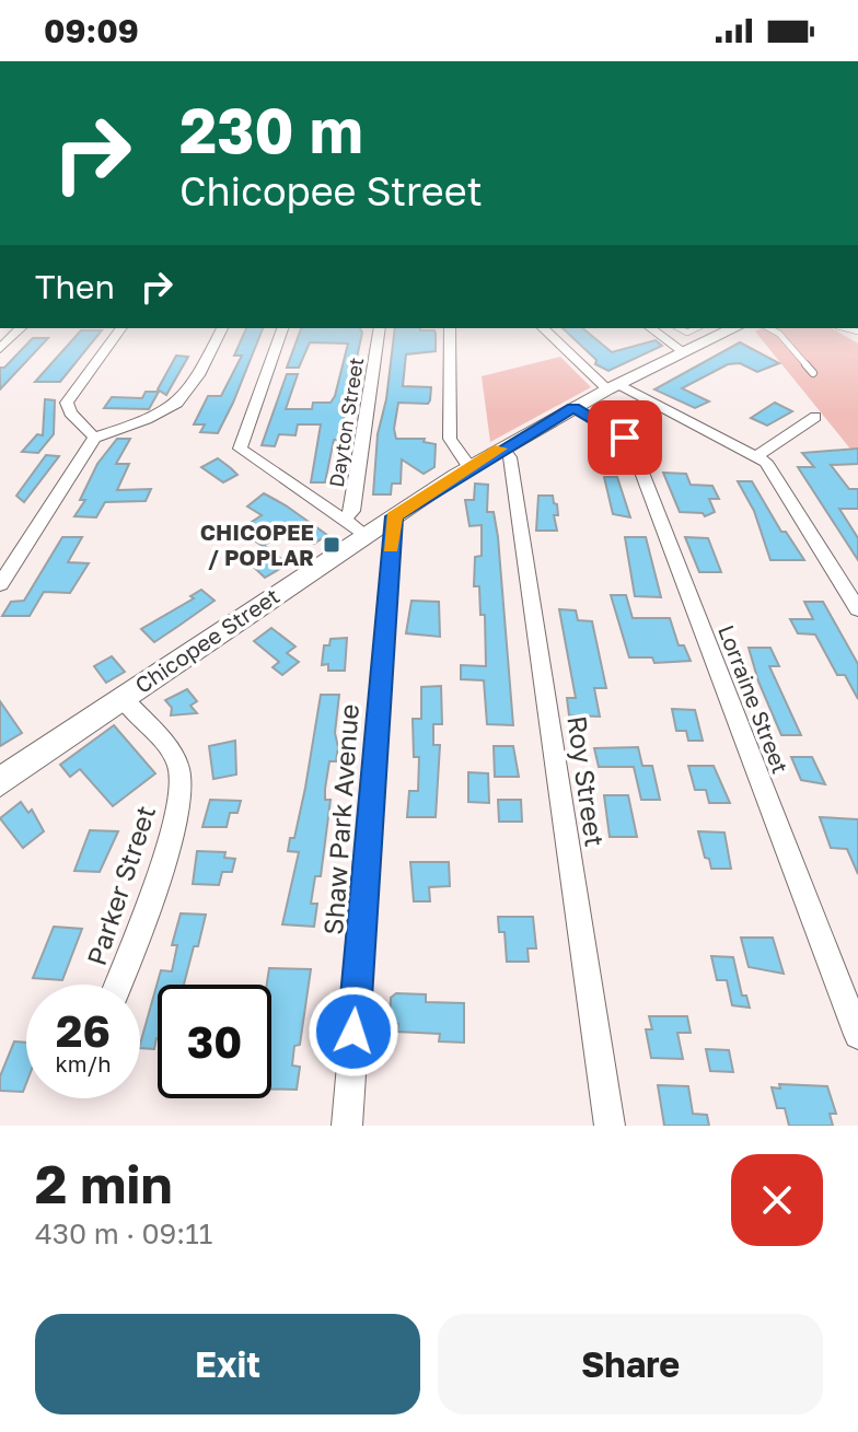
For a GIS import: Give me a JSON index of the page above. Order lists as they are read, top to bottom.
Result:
{
  "streets": {
    "main road": ["Chicopee Street"],
    "street": [
      "Dayton Street",
      "Lorraine Street",
      "Roy Street",
      "Shaw Park Avenue",
      "Parker Street"
    ]
  },
  "crossings": [
    ["Chicopee Street", "Lorraine Street"],
    ["Chicopee Street", "Roy Street"],
    ["Chicopee Street", "Shaw Park Avenue"],
    ["Chicopee Street", "Parker Street"]
  ],
  "places": {
    "transit": ["CHICOPEE / POPLAR"]
  },
  "page": {
    "status": "09:09",
    "turn": ["230 m", "Chicopee Street"],
    "then": "Then",
    "speed": "26 km/h",
    "limit": "30",
    "heading": ["2 min", "430 m · 09:11"],
    "buttons": ["Exit", "Share"]
  }
}
